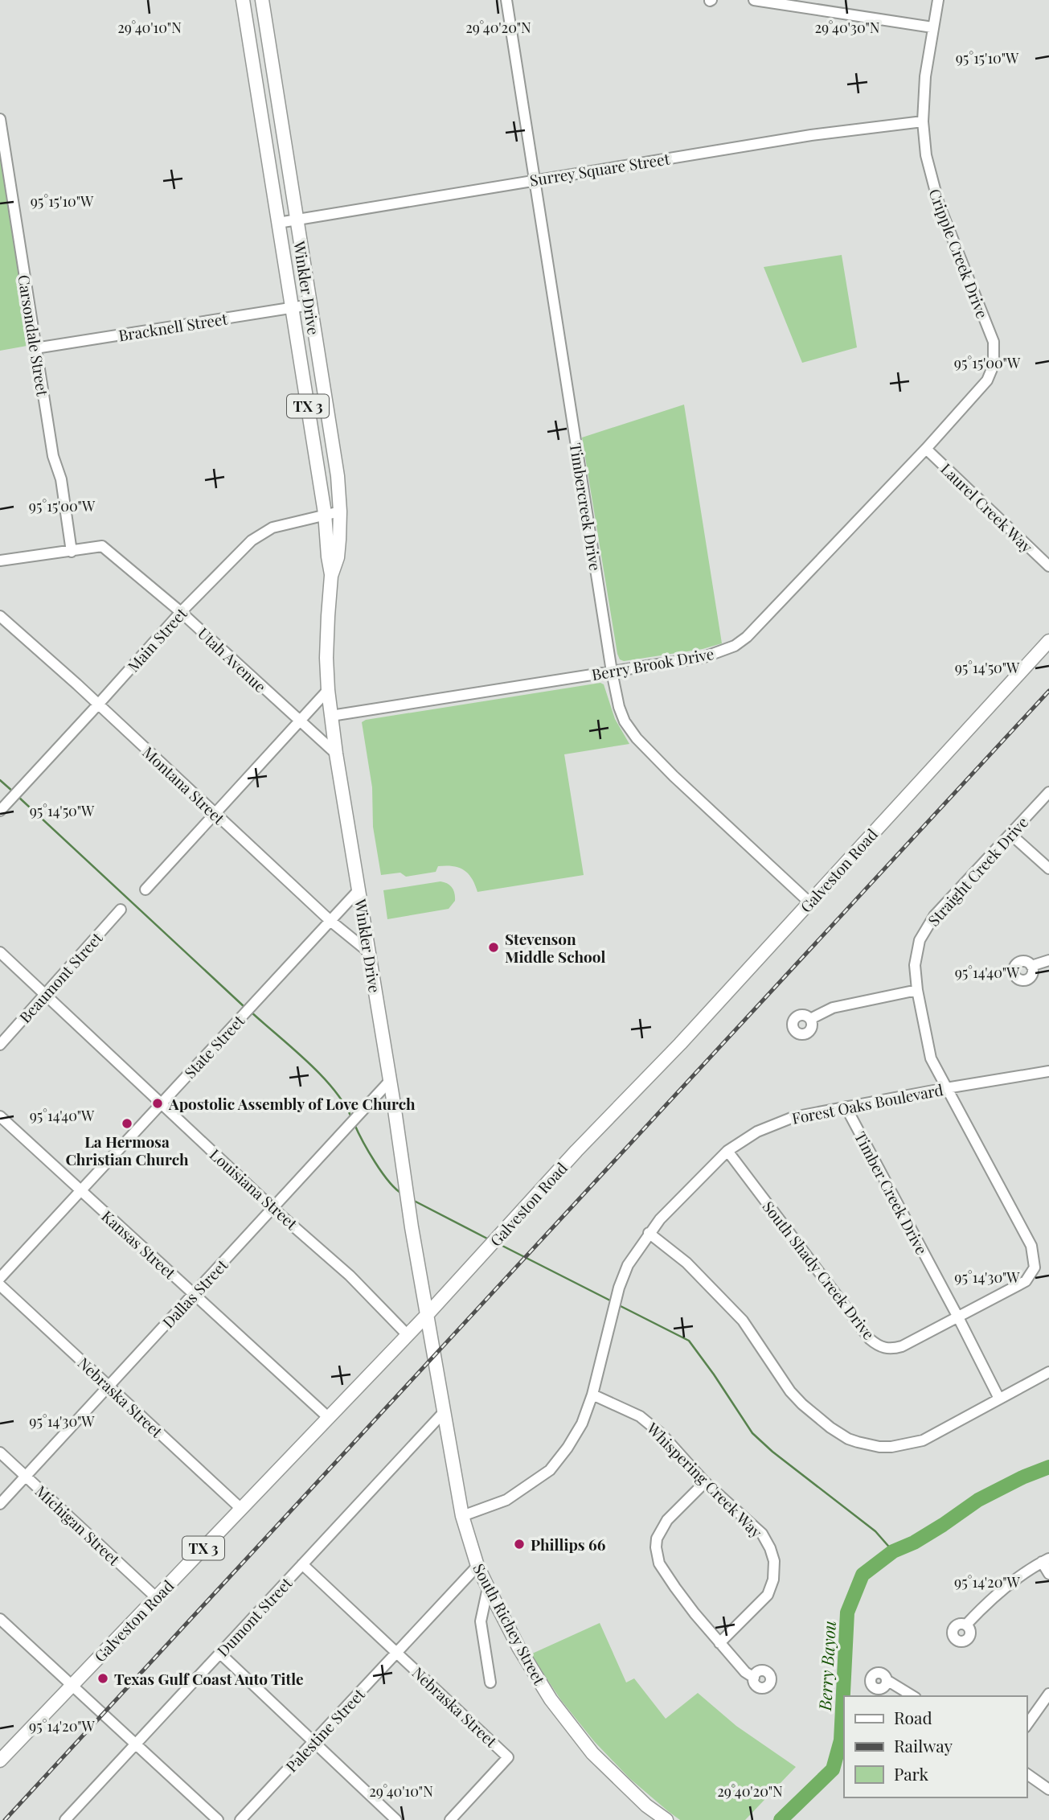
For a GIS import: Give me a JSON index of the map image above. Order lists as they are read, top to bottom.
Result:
{
  "streets": {
    "main road": [
      "Winkler Drive",
      "TX 3",
      "Galveston Road",
      "South Richey Street"
    ],
    "street": [
      "Surrey Square Street",
      "Cripple Creek Drive",
      "Bracknell Street",
      "Carsondale Street",
      "Timbercreek Drive",
      "Laurel Creek Way",
      "Main Street",
      "Utah Avenue",
      "Berry Brook Drive",
      "Montana Street",
      "Straight Creek Drive",
      "Beaumont Street",
      "State Street",
      "Forest Oaks Boulevard",
      "Louisiana Street",
      "Timber Creek Drive",
      "Kansas Street",
      "South Shady Creek Drive",
      "Dallas Street",
      "Nebraska Street",
      "Whispering Creek Way",
      "Michigan Street",
      "Dumont Street",
      "Palestine Street"
    ]
  },
  "crossings": [
    ["Surrey Square Street", "Cripple Creek Drive"],
    ["Surrey Square Street", "Winkler Drive"],
    ["Surrey Square Street", "Timbercreek Drive"],
    ["Cripple Creek Drive", "Laurel Creek Way"],
    ["Cripple Creek Drive", "Berry Brook Drive"],
    ["Winkler Drive", "Bracknell Street"],
    ["Winkler Drive", "Main Street"],
    ["Winkler Drive", "Utah Avenue"],
    ["Winkler Drive", "Berry Brook Drive"],
    ["Winkler Drive", "Montana Street"],
    ["Winkler Drive", "Galveston Road"],
    ["Winkler Drive", "State Street"],
    ["Winkler Drive", "Dallas Street"],
    ["Winkler Drive", "South Richey Street"],
    ["Bracknell Street", "Carsondale Street"],
    ["Carsondale Street", "Utah Avenue"],
    ["Timbercreek Drive", "Berry Brook Drive"],
    ["Timbercreek Drive", "Galveston Road"],
    ["Laurel Creek Way", "Berry Brook Drive"],
    ["Main Street", "Utah Avenue"],
    ["Main Street", "Montana Street"],
    ["Montana Street", "State Street"],
    ["Galveston Road", "Louisiana Street"],
    ["Galveston Road", "Kansas Street"],
    ["Galveston Road", "Nebraska Street"],
    ["Galveston Road", "Michigan Street"],
    ["Galveston Road", "South Richey Street"],
    ["Straight Creek Drive", "Forest Oaks Boulevard"],
    ["Straight Creek Drive", "Timber Creek Drive"],
    ["Straight Creek Drive", "South Shady Creek Drive"],
    ["Beaumont Street", "Louisiana Street"],
    ["State Street", "Louisiana Street"],
    ["State Street", "Kansas Street"],
    ["Forest Oaks Boulevard", "Timber Creek Drive"],
    ["Forest Oaks Boulevard", "South Shady Creek Drive"],
    ["Forest Oaks Boulevard", "Whispering Creek Way"],
    ["Forest Oaks Boulevard", "South Richey Street"],
    ["Louisiana Street", "Dallas Street"],
    ["Timber Creek Drive", "South Shady Creek Drive"],
    ["Kansas Street", "Dallas Street"],
    ["Dallas Street", "Nebraska Street"],
    ["Dallas Street", "Michigan Street"],
    ["Nebraska Street", "Dumont Street"],
    ["Nebraska Street", "Palestine Street"],
    ["Dumont Street", "South Richey Street"],
    ["South Richey Street", "Palestine Street"]
  ],
  "water": ["Berry Bayou"],
  "places": [
    "Stevenson Middle School",
    "Apostolic Assembly of Love Church",
    "La Hermosa Christian Church",
    "Phillips 66",
    "Texas Gulf Coast Auto Title"
  ],
  "legend": ["Road", "Railway", "Park"],
  "coordinates": [
    "29°40'10\"N",
    "29°40'20\"N",
    "29°40'30\"N",
    "95°15'10\"W",
    "95°15'00\"W",
    "95°14'50\"W",
    "95°14'40\"W",
    "95°14'30\"W",
    "95°14'20\"W"
  ]
}
